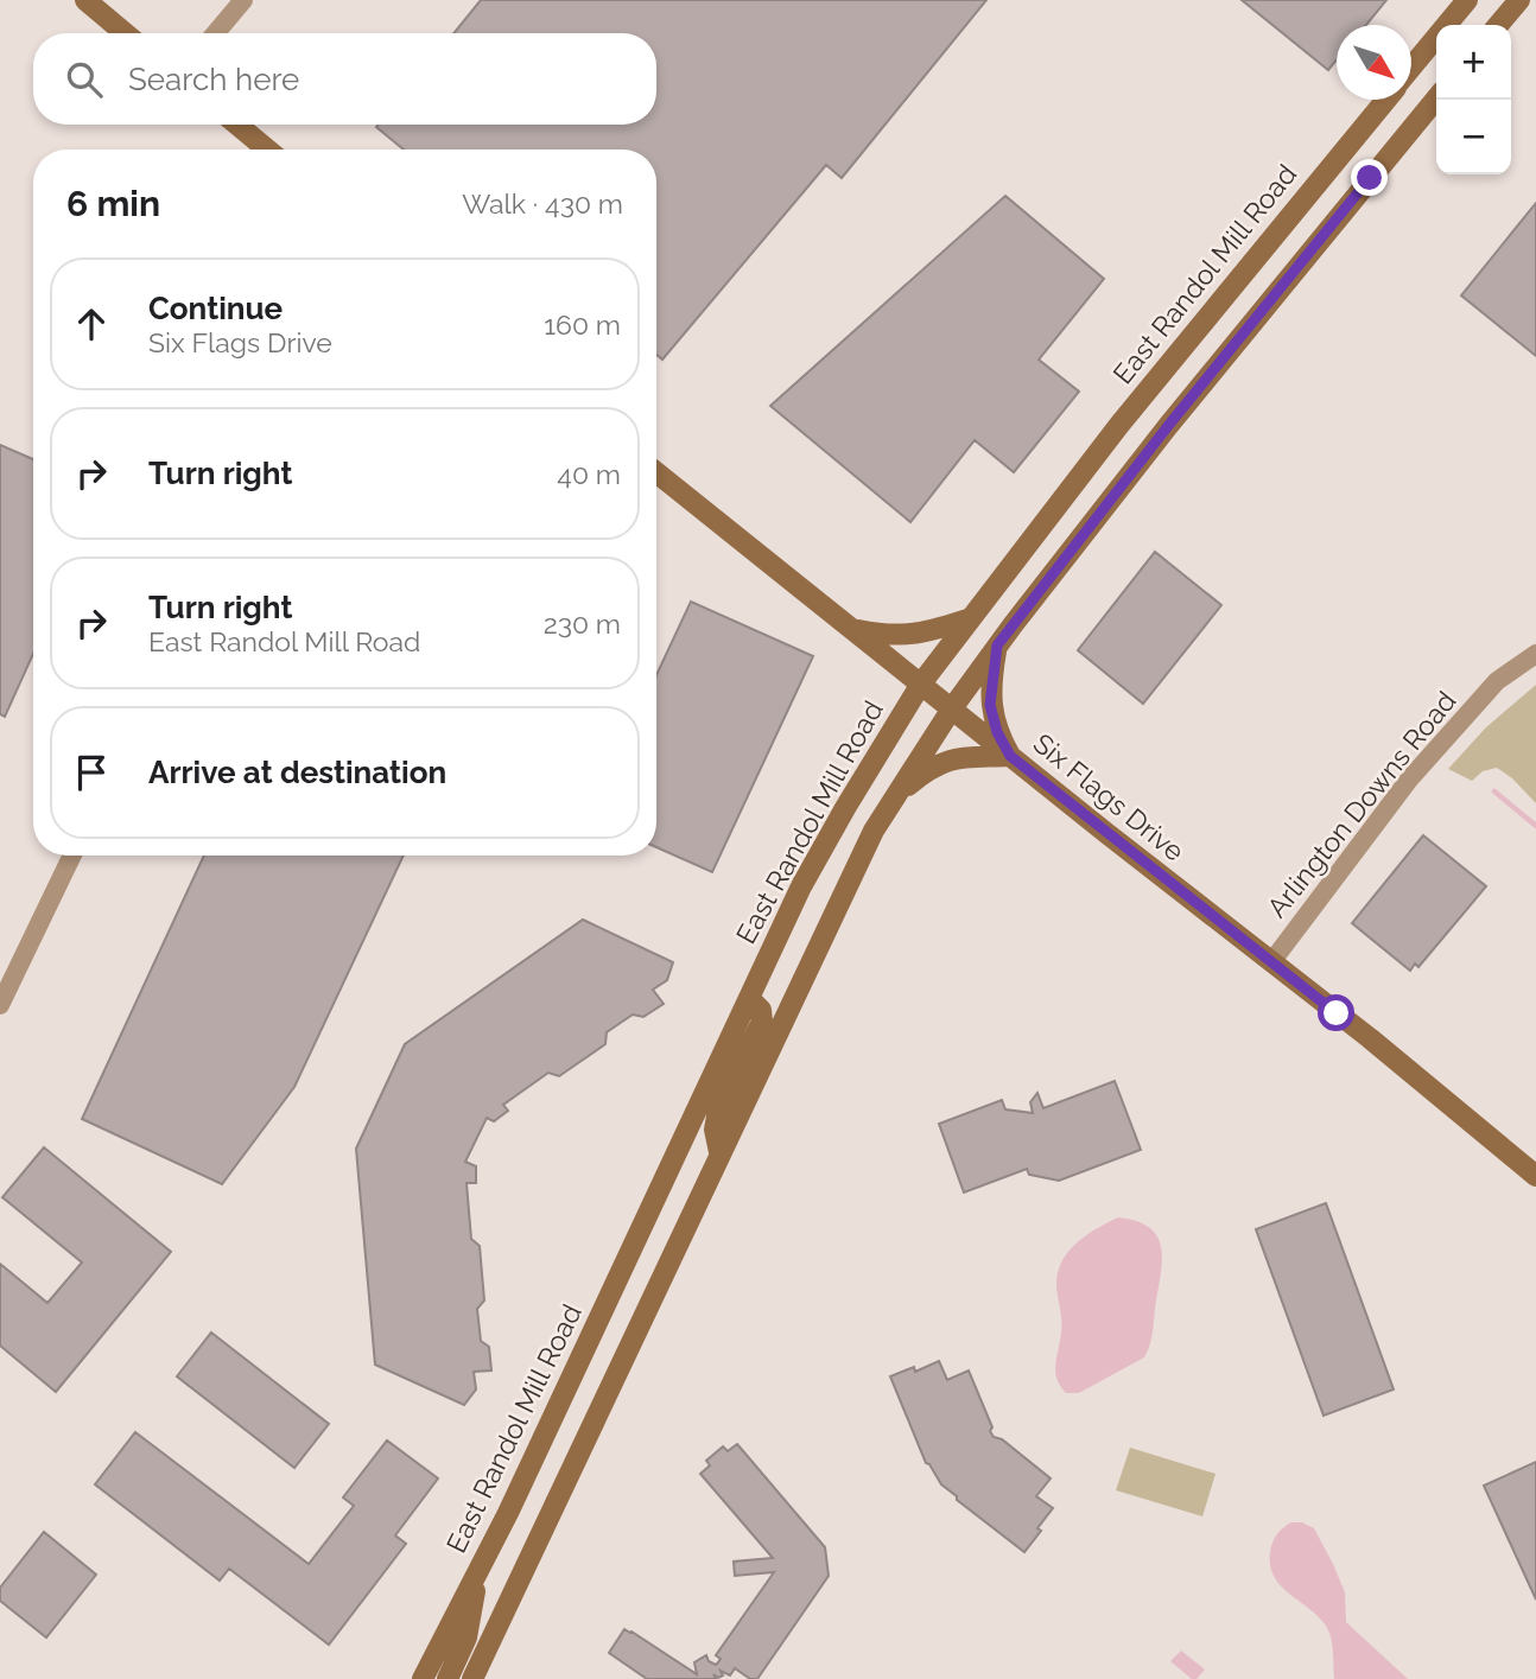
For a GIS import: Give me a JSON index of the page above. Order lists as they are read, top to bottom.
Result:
{
  "streets": {
    "main road": ["East Randol Mill Road", "Six Flags Drive"],
    "street": ["Arlington Downs Road"]
  },
  "crossings": [
    ["East Randol Mill Road", "Six Flags Drive"],
    ["Six Flags Drive", "Arlington Downs Road"]
  ],
  "north": "bottom right",
  "page": {
    "map_buttons": ["+", "−"],
    "search": "Search here",
    "heading": ["6 min", "Walk · 430 m"],
    "list": [
      ["Continue", "Six Flags Drive", "160 m"],
      ["Turn right", "40 m"],
      ["Turn right", "East Randol Mill Road", "230 m"],
      "Arrive at destination"
    ]
  }
}
